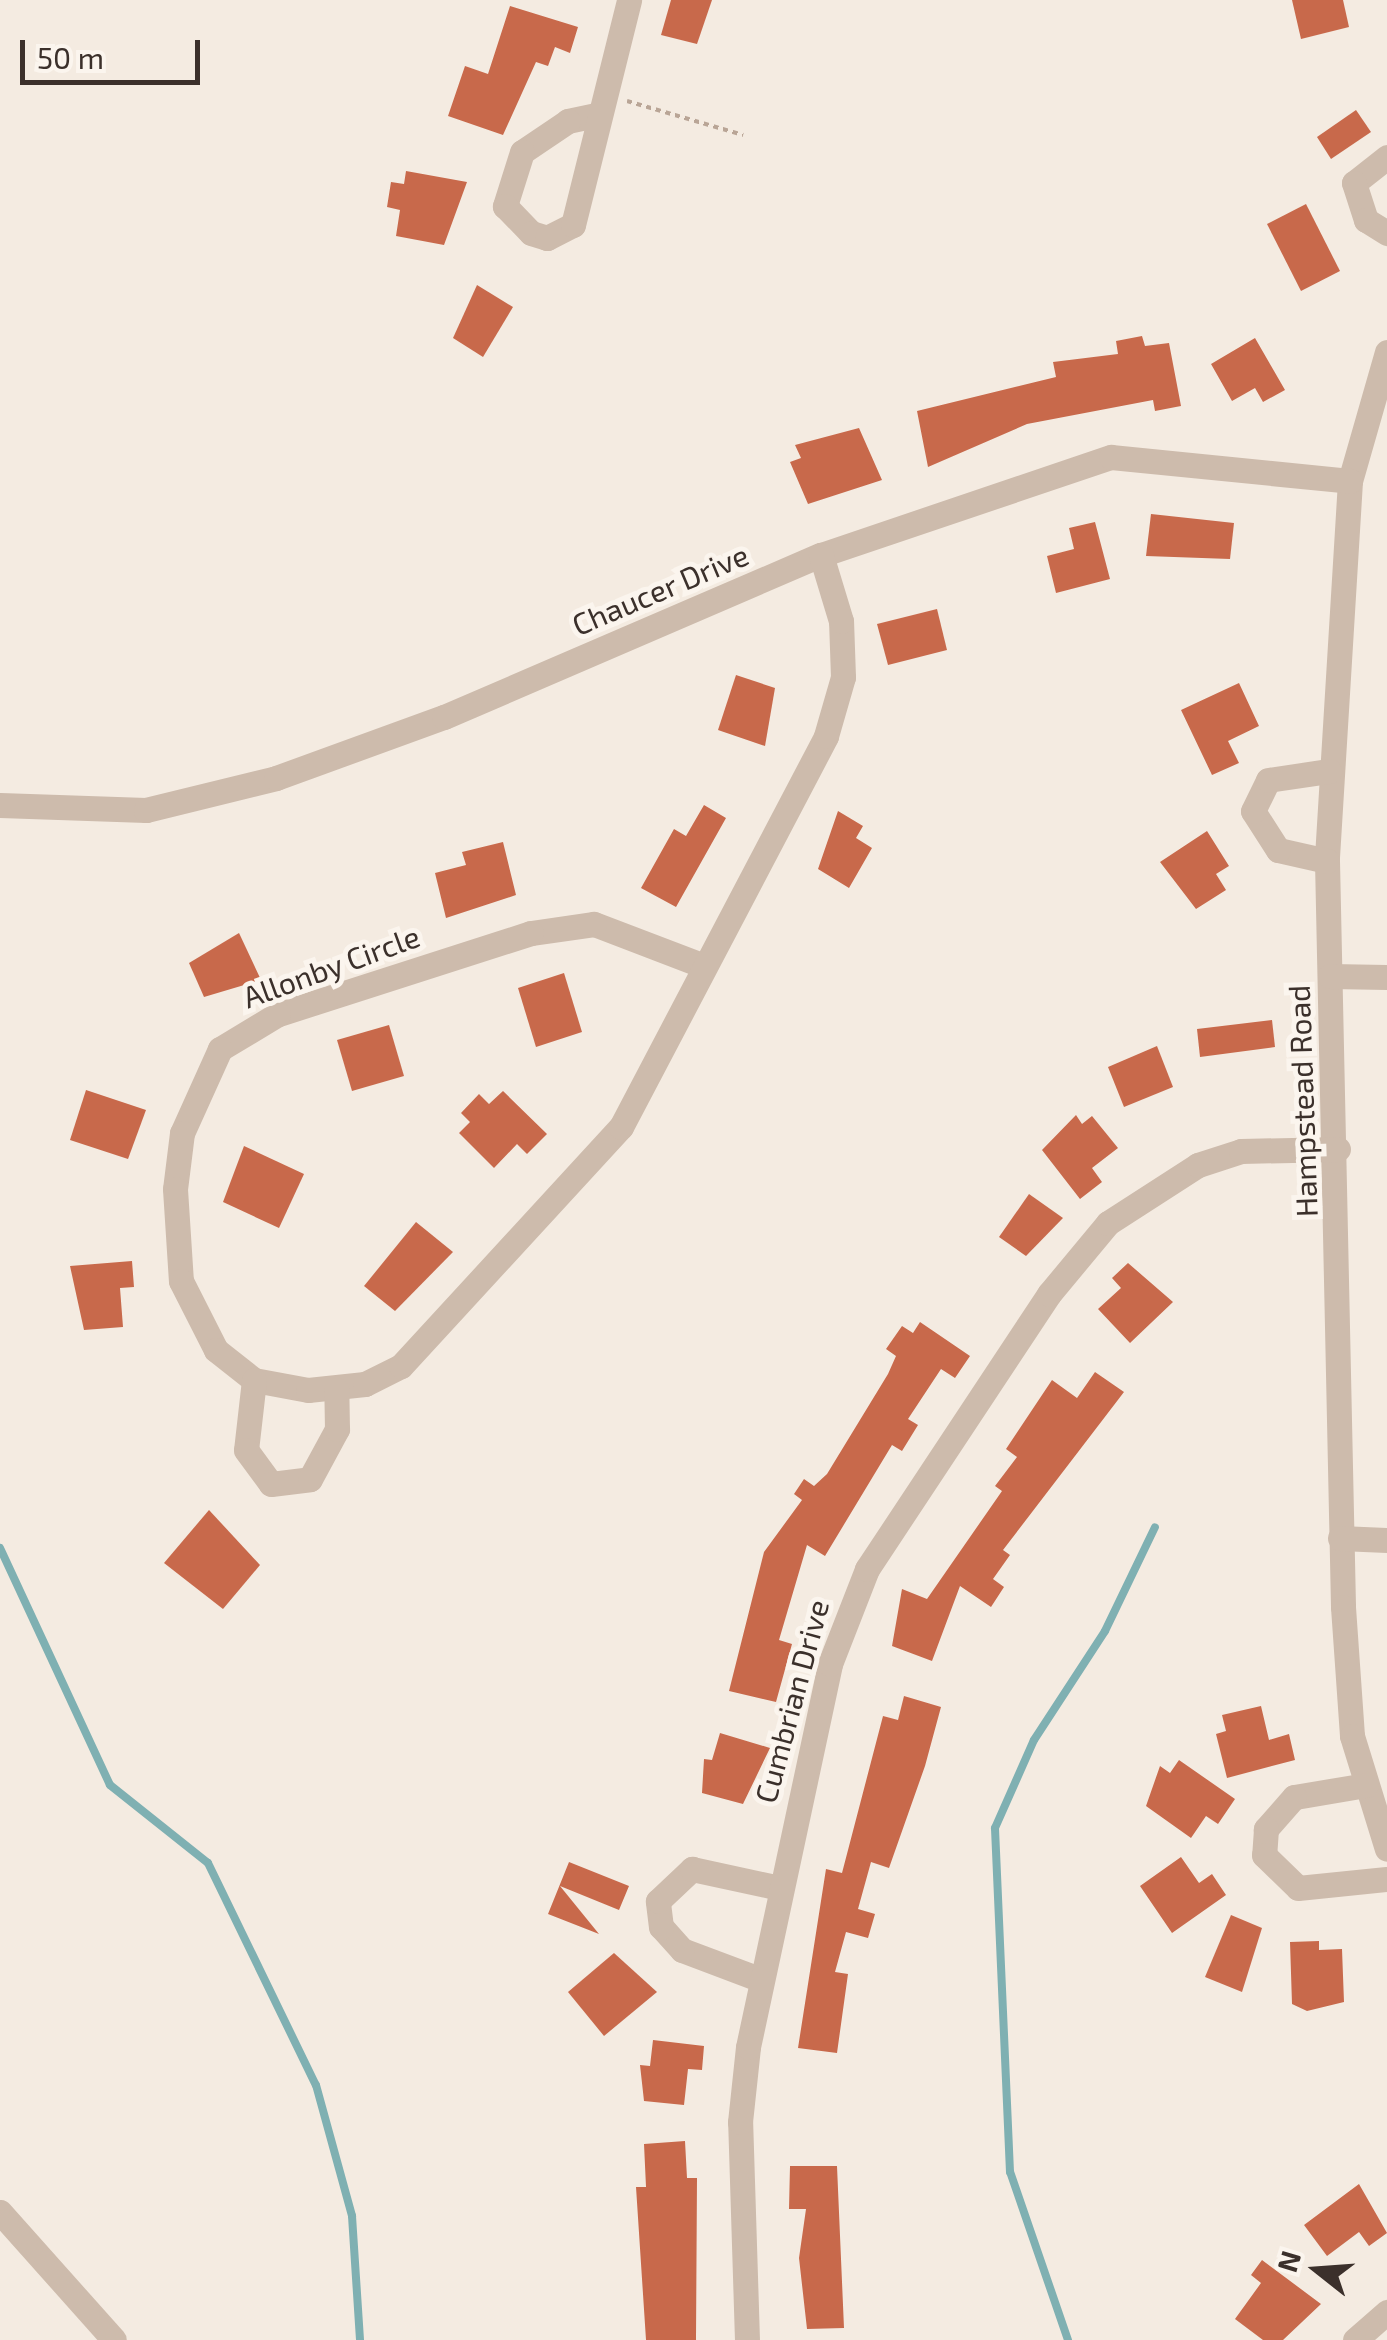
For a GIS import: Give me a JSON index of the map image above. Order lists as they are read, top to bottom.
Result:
{
  "streets": {
    "street": [
      "Chaucer Drive",
      "Allonby Circle",
      "Hampstead Road",
      "Cumbrian Drive"
    ]
  },
  "crossings": [
    ["Chaucer Drive", "Hampstead Road"],
    ["Hampstead Road", "Cumbrian Drive"]
  ],
  "scale_bar": "50 m",
  "north": "left"
}
